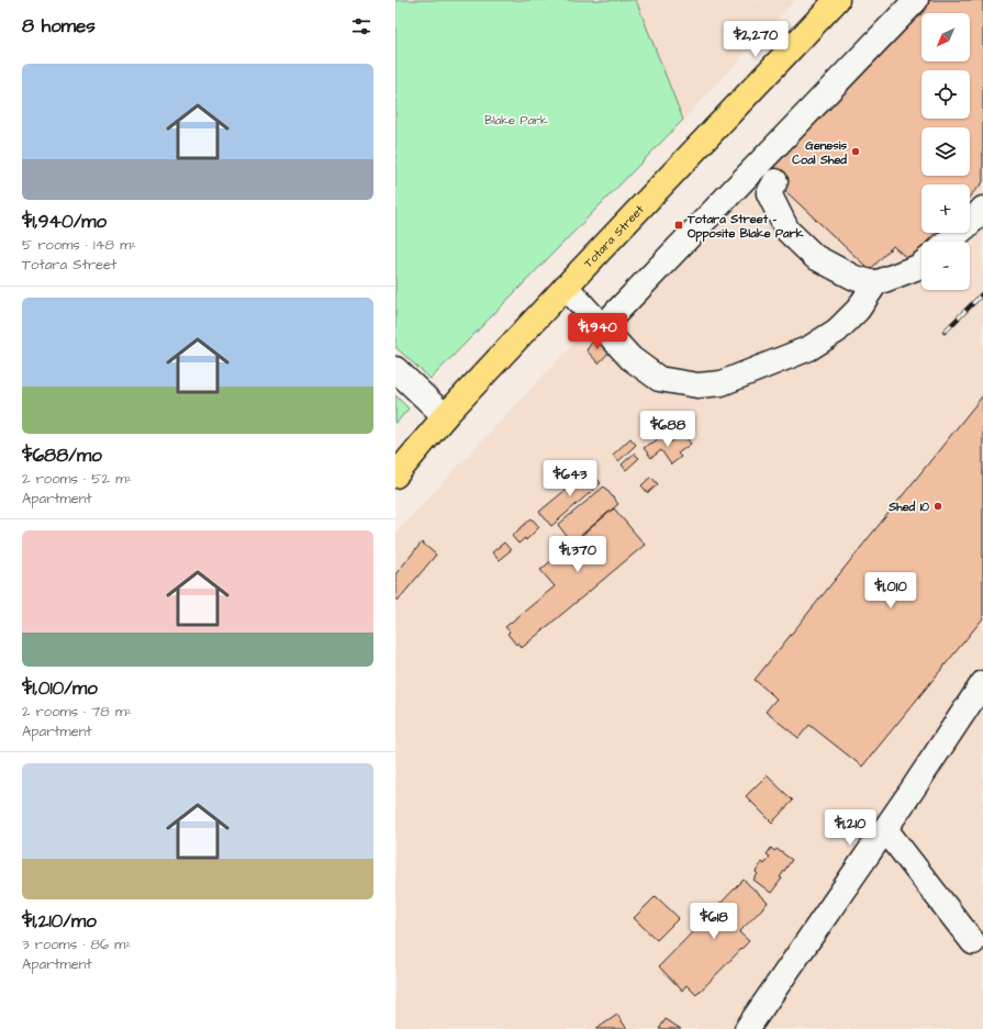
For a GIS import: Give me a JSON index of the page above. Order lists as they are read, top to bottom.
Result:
{
  "streets": {
    "main road": ["Totara Street"]
  },
  "parks": ["Blake Park"],
  "places": {
    "other": ["Genesis Coal Shed", "Shed 10"],
    "transit": ["Totara Street - Opposite Blake Park"]
  },
  "north": "bottom left",
  "page": {
    "heading": "8 homes",
    "map_buttons": ["+", "−"],
    "price": [
      "$2,270",
      "$1,940",
      "$688",
      "$643",
      "$1,370",
      "$1,010",
      "$1,210",
      "$618"
    ],
    "list": [
      {
        "name": "$1,940/mo",
        "note": "5 rooms · 148 m² · Totara Street"
      },
      {
        "name": "$688/mo",
        "note": "2 rooms · 52 m² · Apartment"
      },
      {
        "name": "$1,010/mo",
        "note": "2 rooms · 78 m² · Apartment"
      },
      {
        "name": "$1,210/mo",
        "note": "3 rooms · 86 m² · Apartment"
      }
    ]
  }
}
